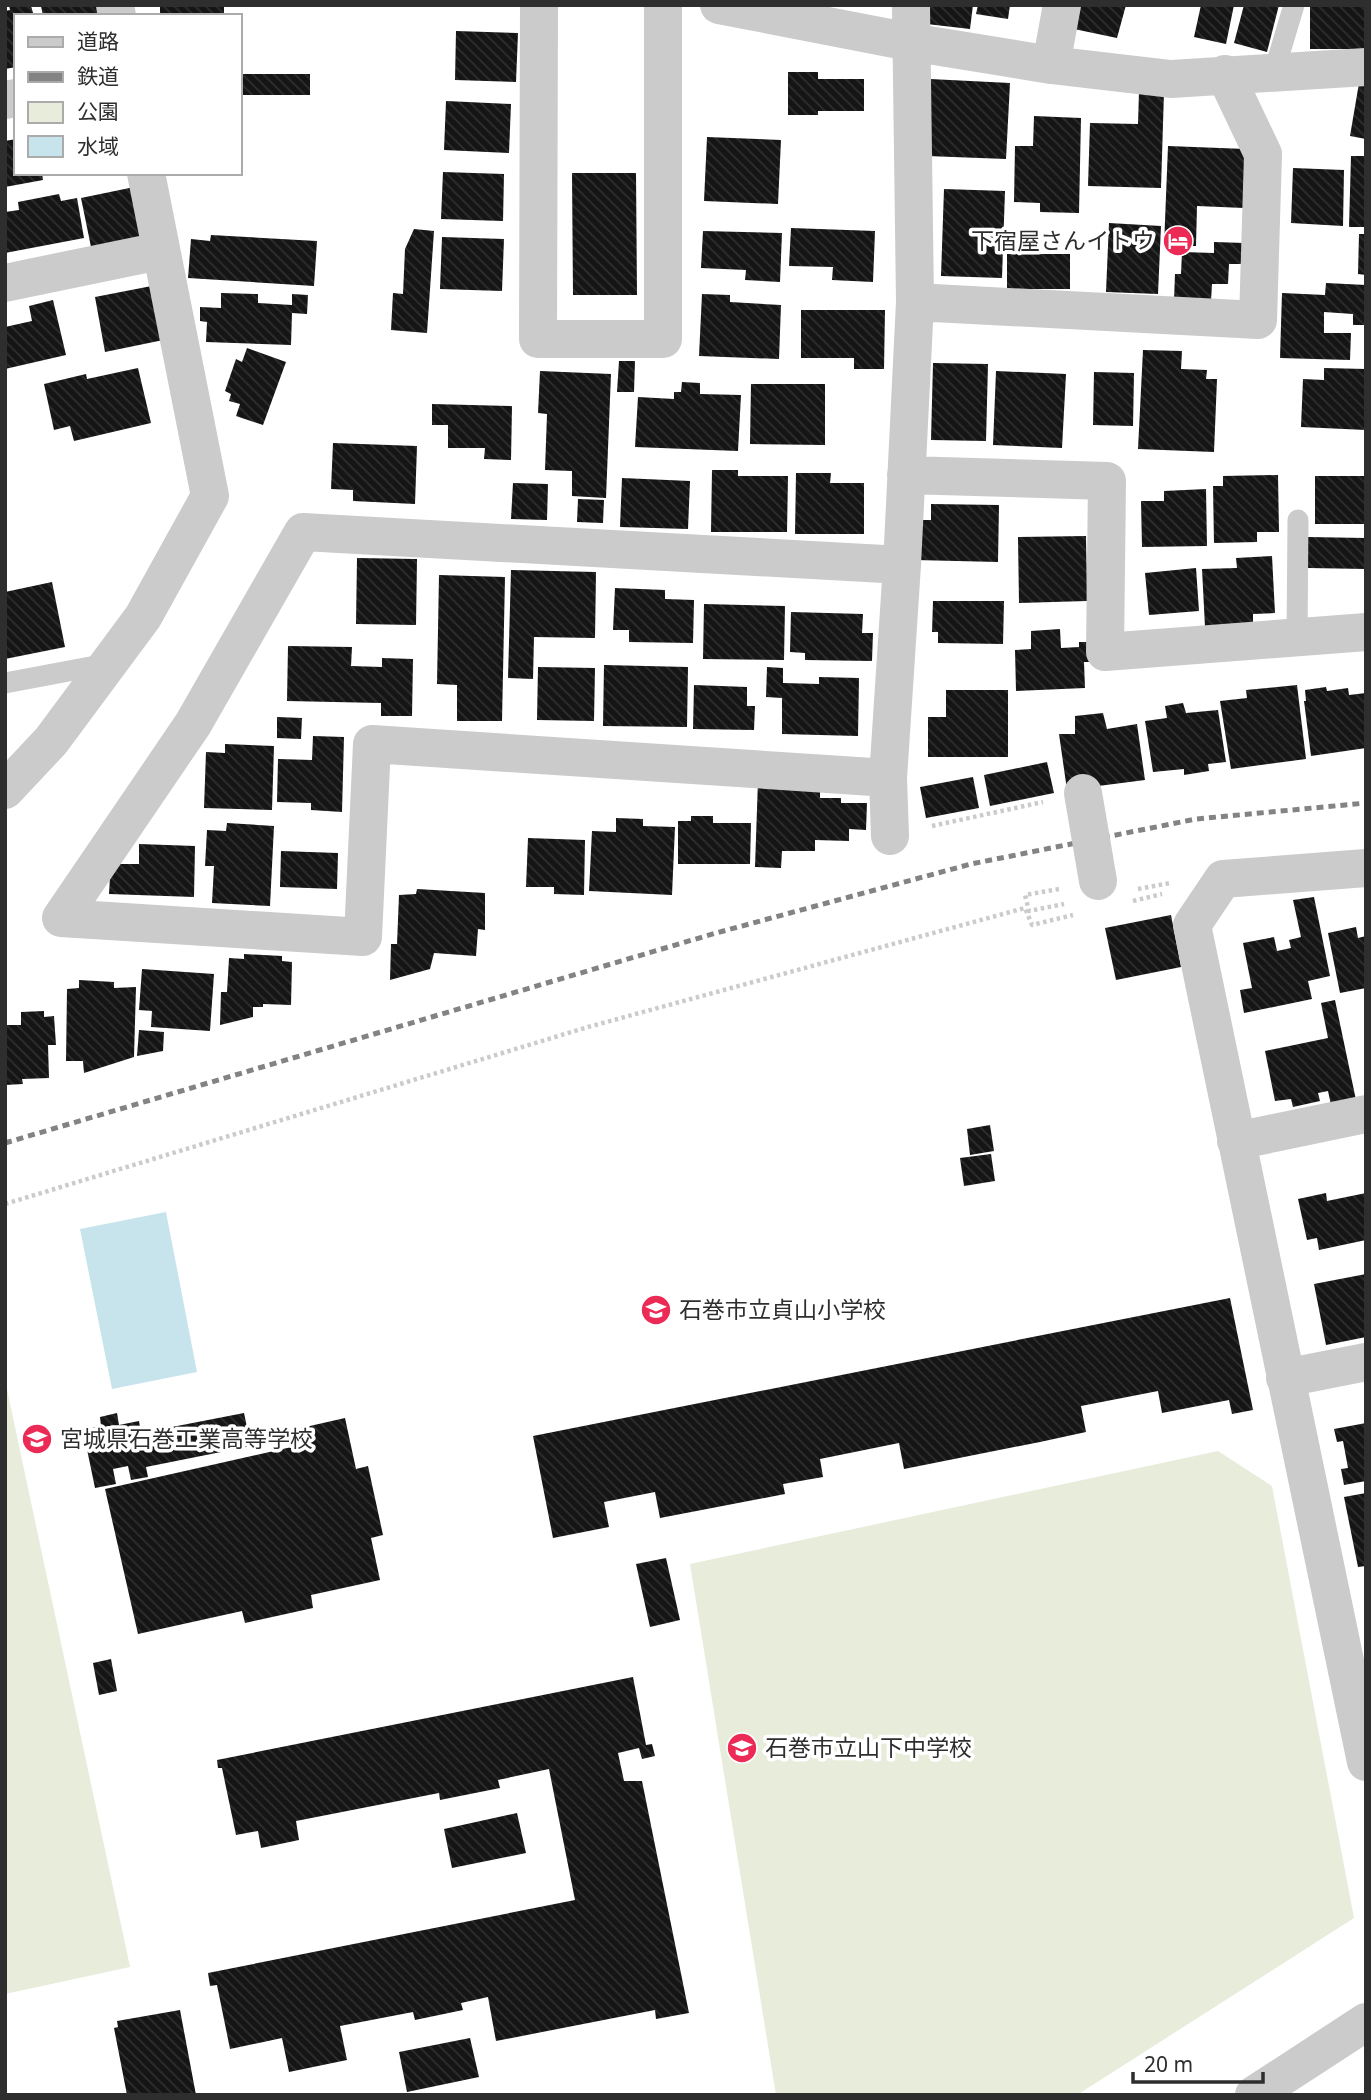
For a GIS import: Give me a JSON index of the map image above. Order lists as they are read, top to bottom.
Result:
{
  "places": {
    "hotel": ["下宿屋さんイトウ"],
    "school or university": ["石巻市立貞山小学校", "宮城県石巻工業高等学校", "石巻市立山下中学校"]
  },
  "legend": [
    "道路",
    "鉄道",
    "公園",
    "水域"
  ],
  "scale_bar": "20 m"
}
